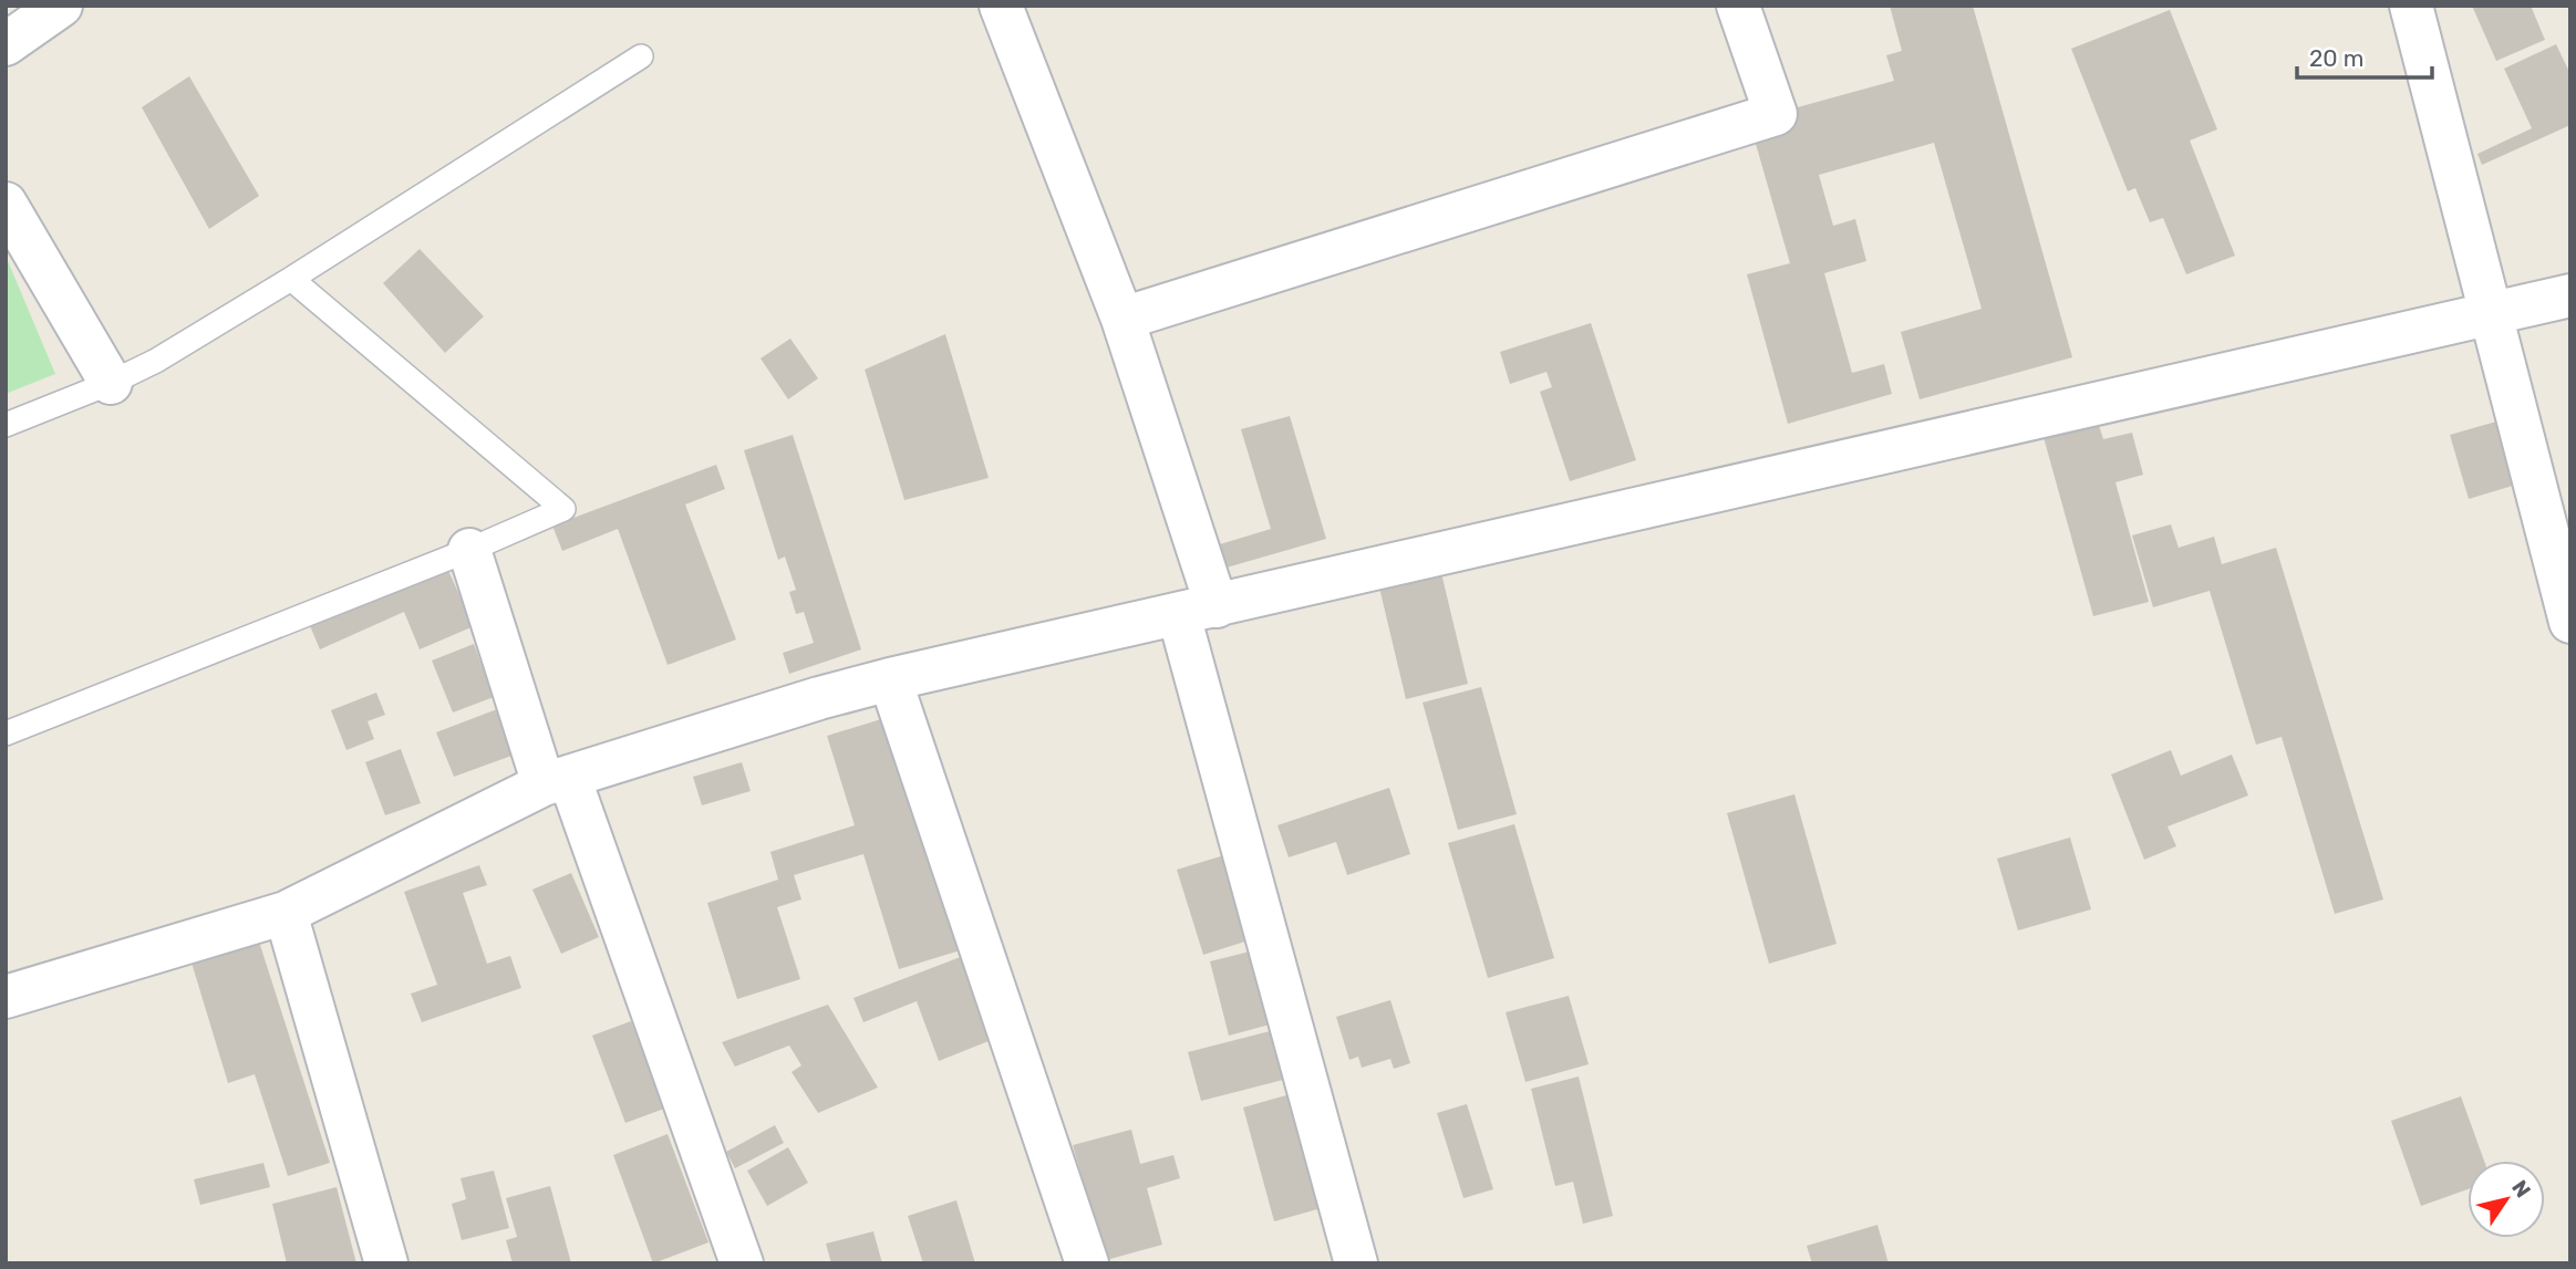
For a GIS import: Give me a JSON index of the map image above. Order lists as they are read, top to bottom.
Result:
{
  "scale_bar": "20 m",
  "north": "top right"
}
